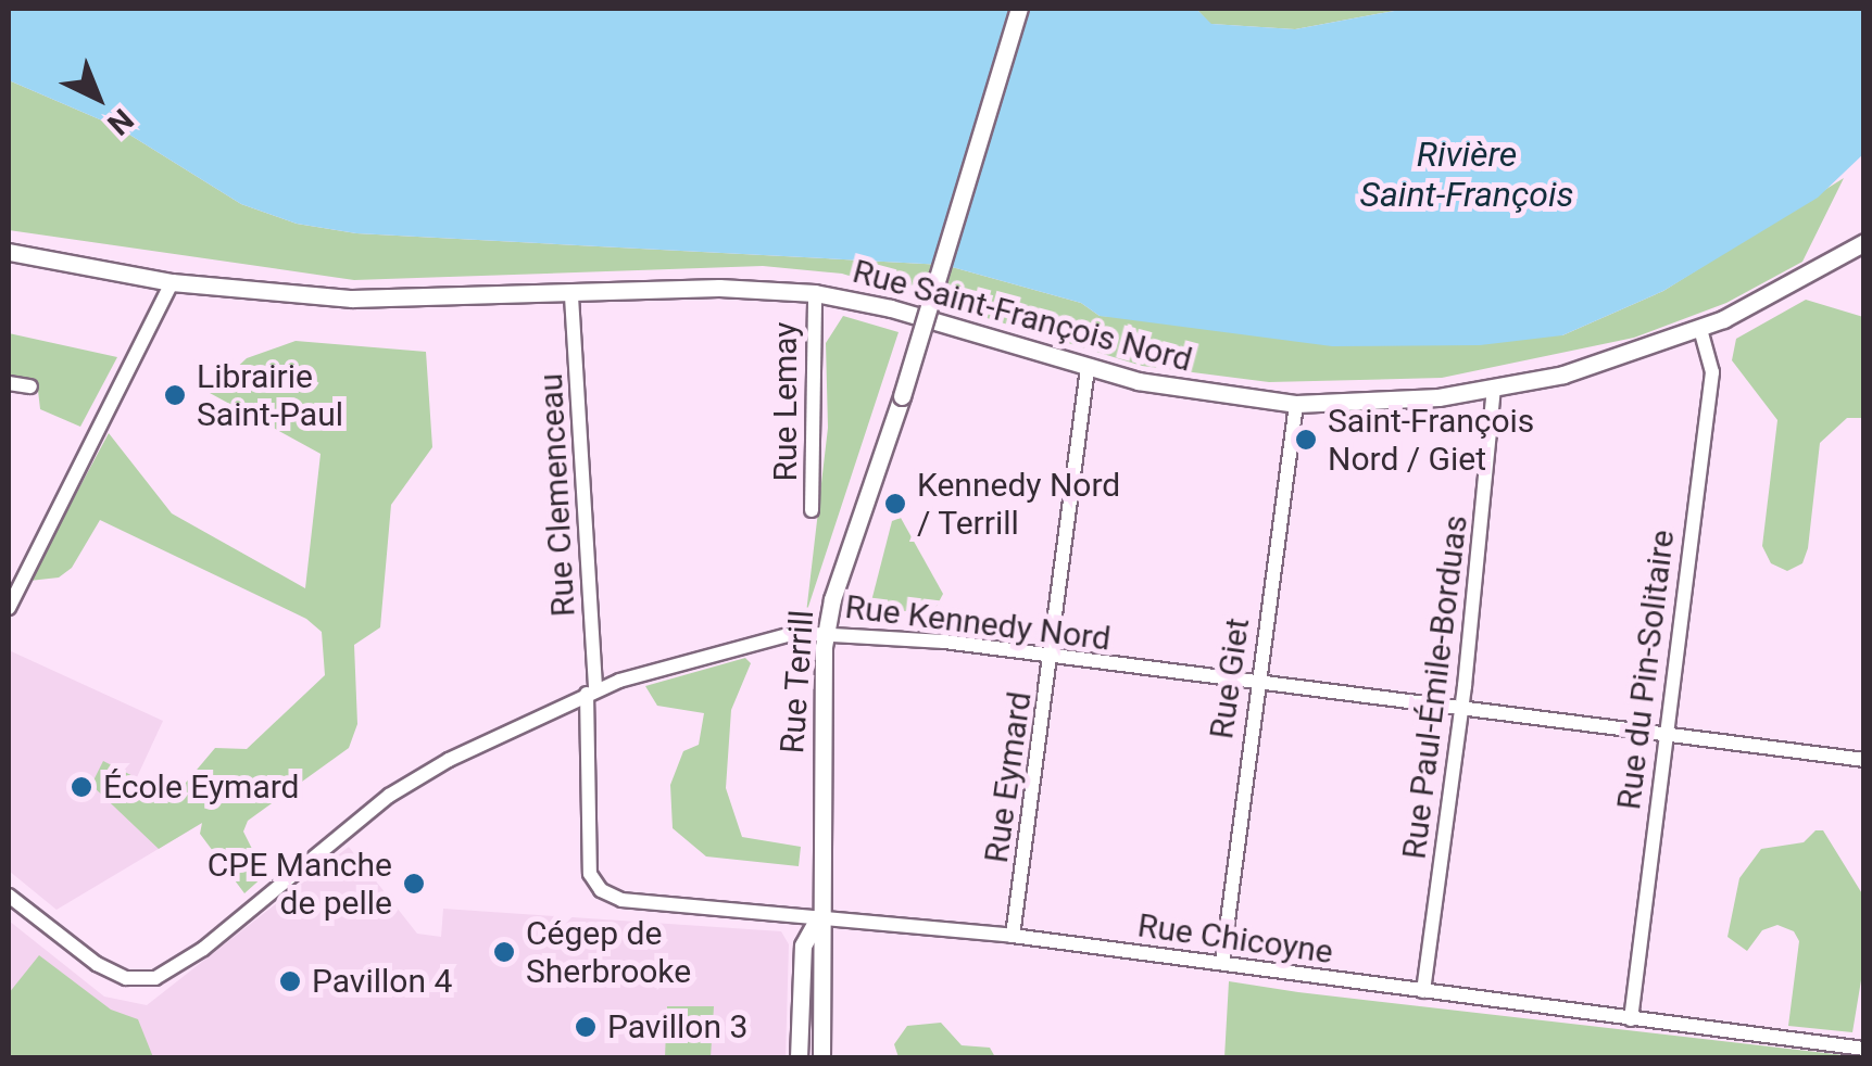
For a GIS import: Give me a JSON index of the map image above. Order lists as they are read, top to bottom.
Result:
{
  "streets": {
    "street": [
      "Rue Saint-François Nord",
      "Rue Lemay",
      "Rue Clemenceau",
      "Rue Kennedy Nord",
      "Rue du Pin-Solitaire",
      "Rue Giet",
      "Rue Terrill",
      "Rue Paul-Émile-Borduas",
      "Rue Eymard",
      "Rue Chicoyne"
    ]
  },
  "crossings": [
    ["Rue Saint-François Nord", "Rue Lemay"],
    ["Rue Saint-François Nord", "Rue Clemenceau"],
    ["Rue Saint-François Nord", "Rue du Pin-Solitaire"],
    ["Rue Saint-François Nord", "Rue Giet"],
    ["Rue Saint-François Nord", "Rue Paul-Émile-Borduas"],
    ["Rue Saint-François Nord", "Rue Eymard"],
    ["Rue Clemenceau", "Rue Kennedy Nord"],
    ["Rue Clemenceau", "Rue Chicoyne"],
    ["Rue Kennedy Nord", "Rue du Pin-Solitaire"],
    ["Rue Kennedy Nord", "Rue Giet"],
    ["Rue Kennedy Nord", "Rue Terrill"],
    ["Rue Kennedy Nord", "Rue Paul-Émile-Borduas"],
    ["Rue Kennedy Nord", "Rue Eymard"],
    ["Rue du Pin-Solitaire", "Rue Chicoyne"],
    ["Rue Giet", "Rue Chicoyne"],
    ["Rue Terrill", "Rue Chicoyne"],
    ["Rue Paul-Émile-Borduas", "Rue Chicoyne"],
    ["Rue Eymard", "Rue Chicoyne"]
  ],
  "water": ["Rivière Saint-François"],
  "places": [
    "Librairie Saint-Paul",
    "Saint-François Nord / Giet",
    "Kennedy Nord / Terrill",
    "École Eymard",
    "CPE Manche de pelle",
    "Cégep de Sherbrooke",
    "Pavillon 4",
    "Pavillon 3"
  ],
  "north": "bottom right"
}
